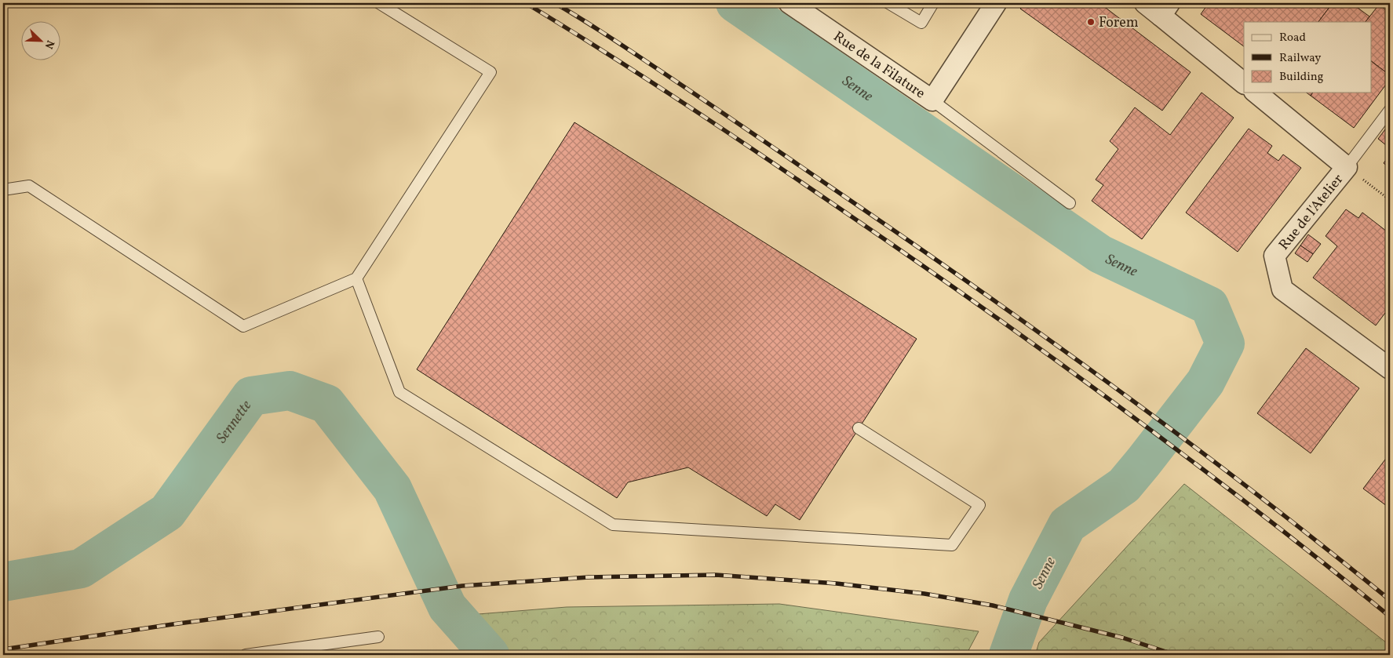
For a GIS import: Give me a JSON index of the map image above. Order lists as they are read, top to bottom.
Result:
{
  "streets": {
    "street": ["Rue de la Filature", "Rue de l'Atelier"]
  },
  "water": ["Senne", "Sennette"],
  "places": ["Forem"],
  "legend": ["Road", "Railway", "Building"],
  "north": "bottom right"
}
